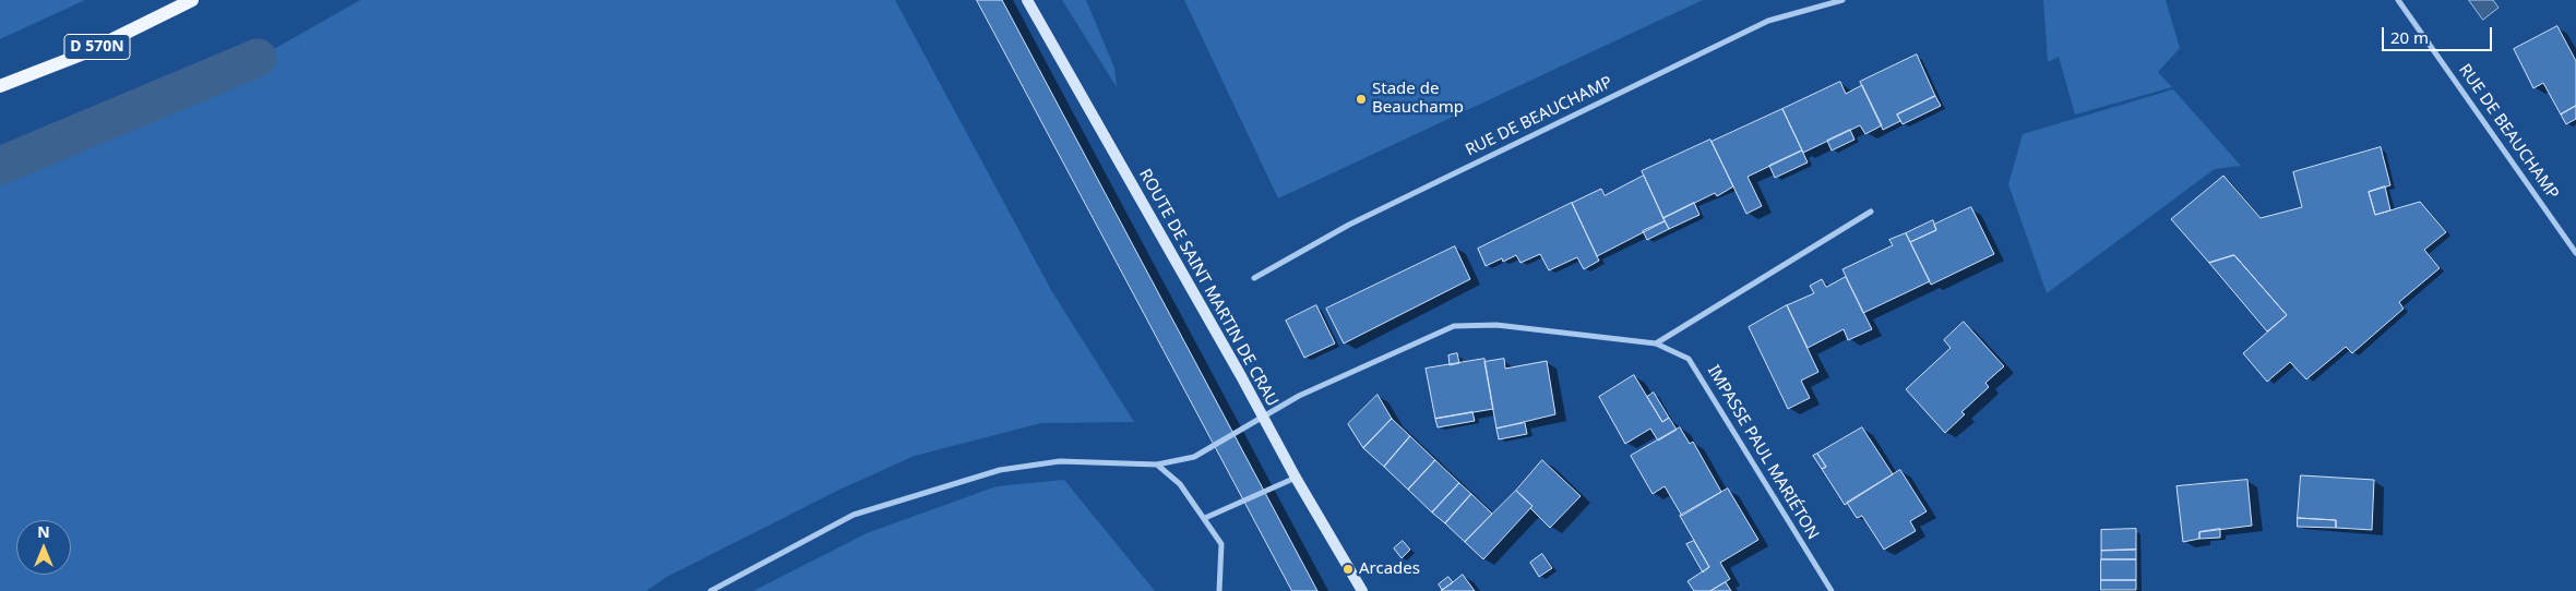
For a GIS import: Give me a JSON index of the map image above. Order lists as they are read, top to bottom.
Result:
{
  "streets": {
    "main road": ["D 570N", "ROUTE DE SAINT MARTIN DE CRAU"],
    "street": ["RUE DE BEAUCHAMP", "IMPASSE PAUL MARIÉTON"]
  },
  "crossings": [
    ["ROUTE DE SAINT MARTIN DE CRAU", "IMPASSE PAUL MARIÉTON"]
  ],
  "places": ["Stade de Beauchamp", "Arcades"],
  "scale_bar": "20 m",
  "north": "top"
}
